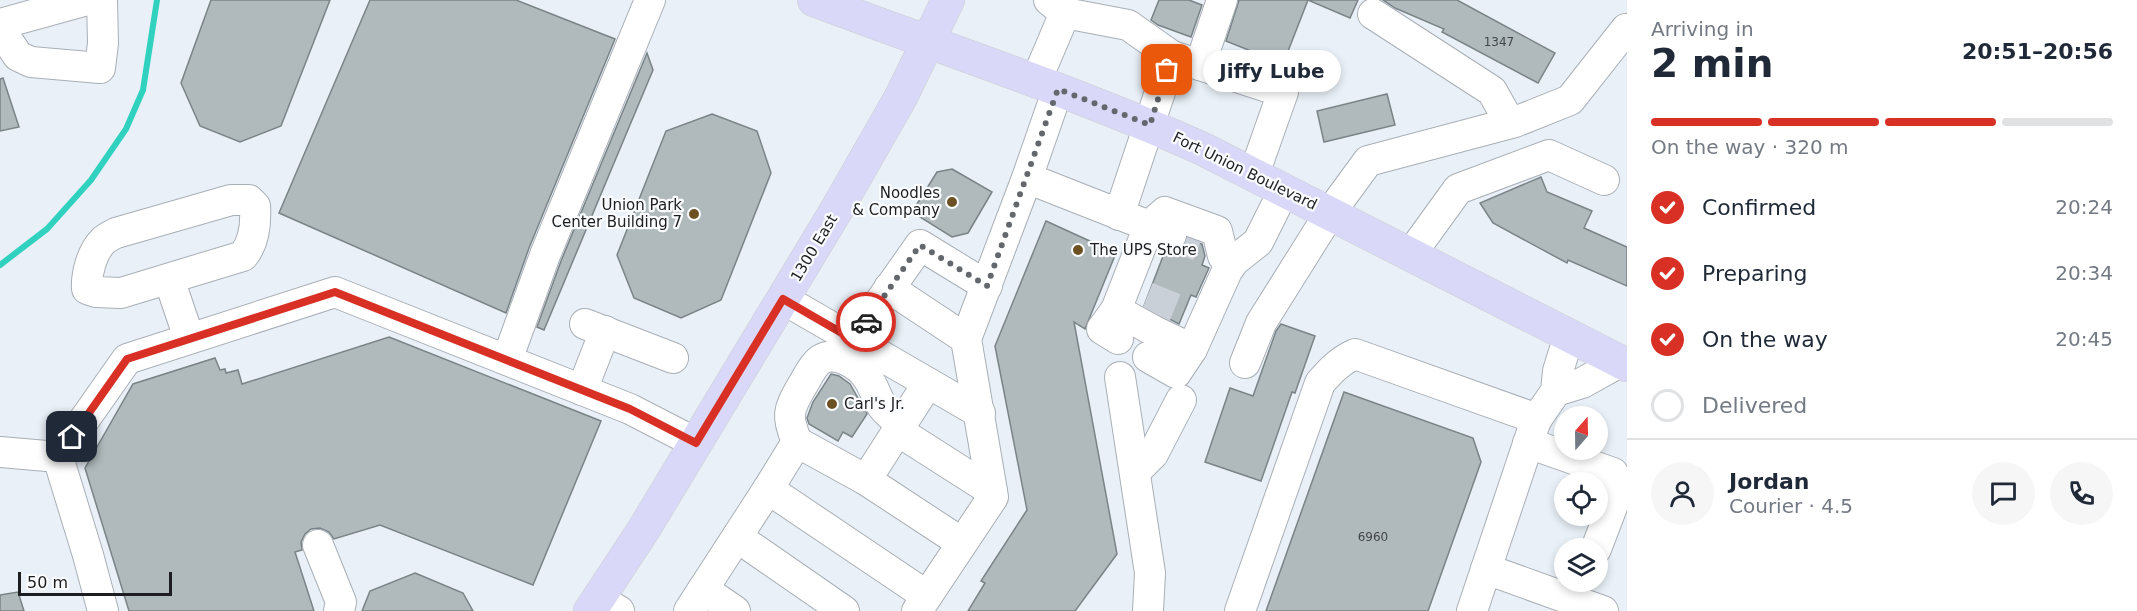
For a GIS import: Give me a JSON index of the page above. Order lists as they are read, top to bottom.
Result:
{
  "streets": {
    "main road": ["Fort Union Boulevard", "1300 East"]
  },
  "crossings": [
    ["Fort Union Boulevard", "1300 East"]
  ],
  "places": [
    "Jiffy Lube",
    "Noodles & Company",
    "Union Park Center Building 7",
    "The UPS Store",
    "Carl's Jr."
  ],
  "house_numbers": ["1347", "6960"],
  "scale_bar": "50 m",
  "north": "top",
  "page": {
    "heading": ["2 min", "Arriving in", "20:51–20:56"],
    "panel": ["Jordan", "Courier · 4.5"],
    "bubble": "Jiffy Lube",
    "bar": "On the way · 320 m",
    "list": [
      ["Confirmed", "20:24"],
      ["Preparing", "20:34"],
      ["On the way", "20:45"],
      "Delivered"
    ],
    "scale": "50 m"
  }
}
